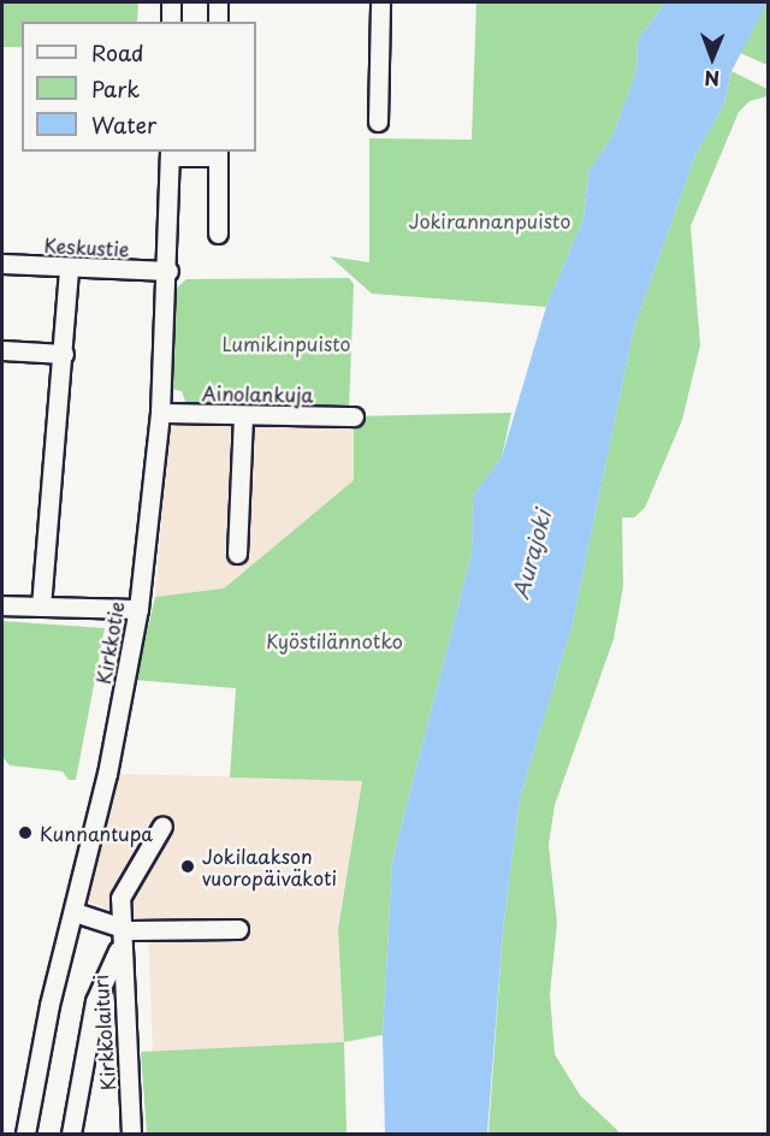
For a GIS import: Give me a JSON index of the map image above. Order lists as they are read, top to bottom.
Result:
{
  "streets": {
    "street": [
      "Keskustie",
      "Ainolankuja",
      "Kirkkotie",
      "Kirkkolaituri"
    ]
  },
  "crossings": [
    ["Keskustie", "Kirkkotie"],
    ["Ainolankuja", "Kirkkotie"]
  ],
  "water": ["Aurajoki"],
  "parks": ["Jokirannanpuisto", "Lumikinpuisto", "Kyöstilännotko"],
  "places": ["Kunnantupa", "Jokilaakson vuoropäiväkoti"],
  "legend": ["Road", "Park", "Water"],
  "north": "bottom"
}
